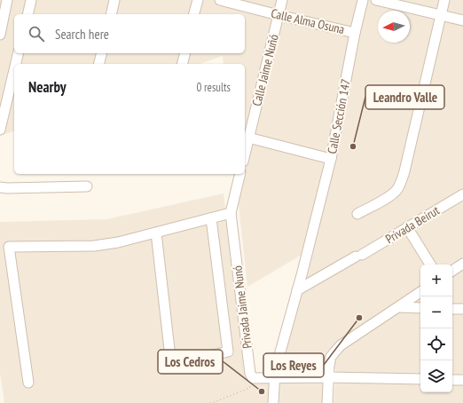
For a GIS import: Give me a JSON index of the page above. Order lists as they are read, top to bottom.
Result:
{
  "streets": {
    "street": [
      "Calle Alma Osuna",
      "Calle Jaime Nuñó",
      "Calle Sección 147",
      "Privada Beirut",
      "Privada Jaime Nunó"
    ]
  },
  "crossings": [
    ["Calle Alma Osuna", "Calle Jaime Nuñó"],
    ["Calle Alma Osuna", "Calle Sección 147"],
    ["Calle Sección 147", "Privada Beirut"]
  ],
  "places": ["Leandro Valle", "Los Reyes", "Los Cedros"],
  "north": "left",
  "page": {
    "search": "Search here",
    "heading": ["Nearby", "0 results"],
    "map_buttons": ["+", "−"]
  }
}
